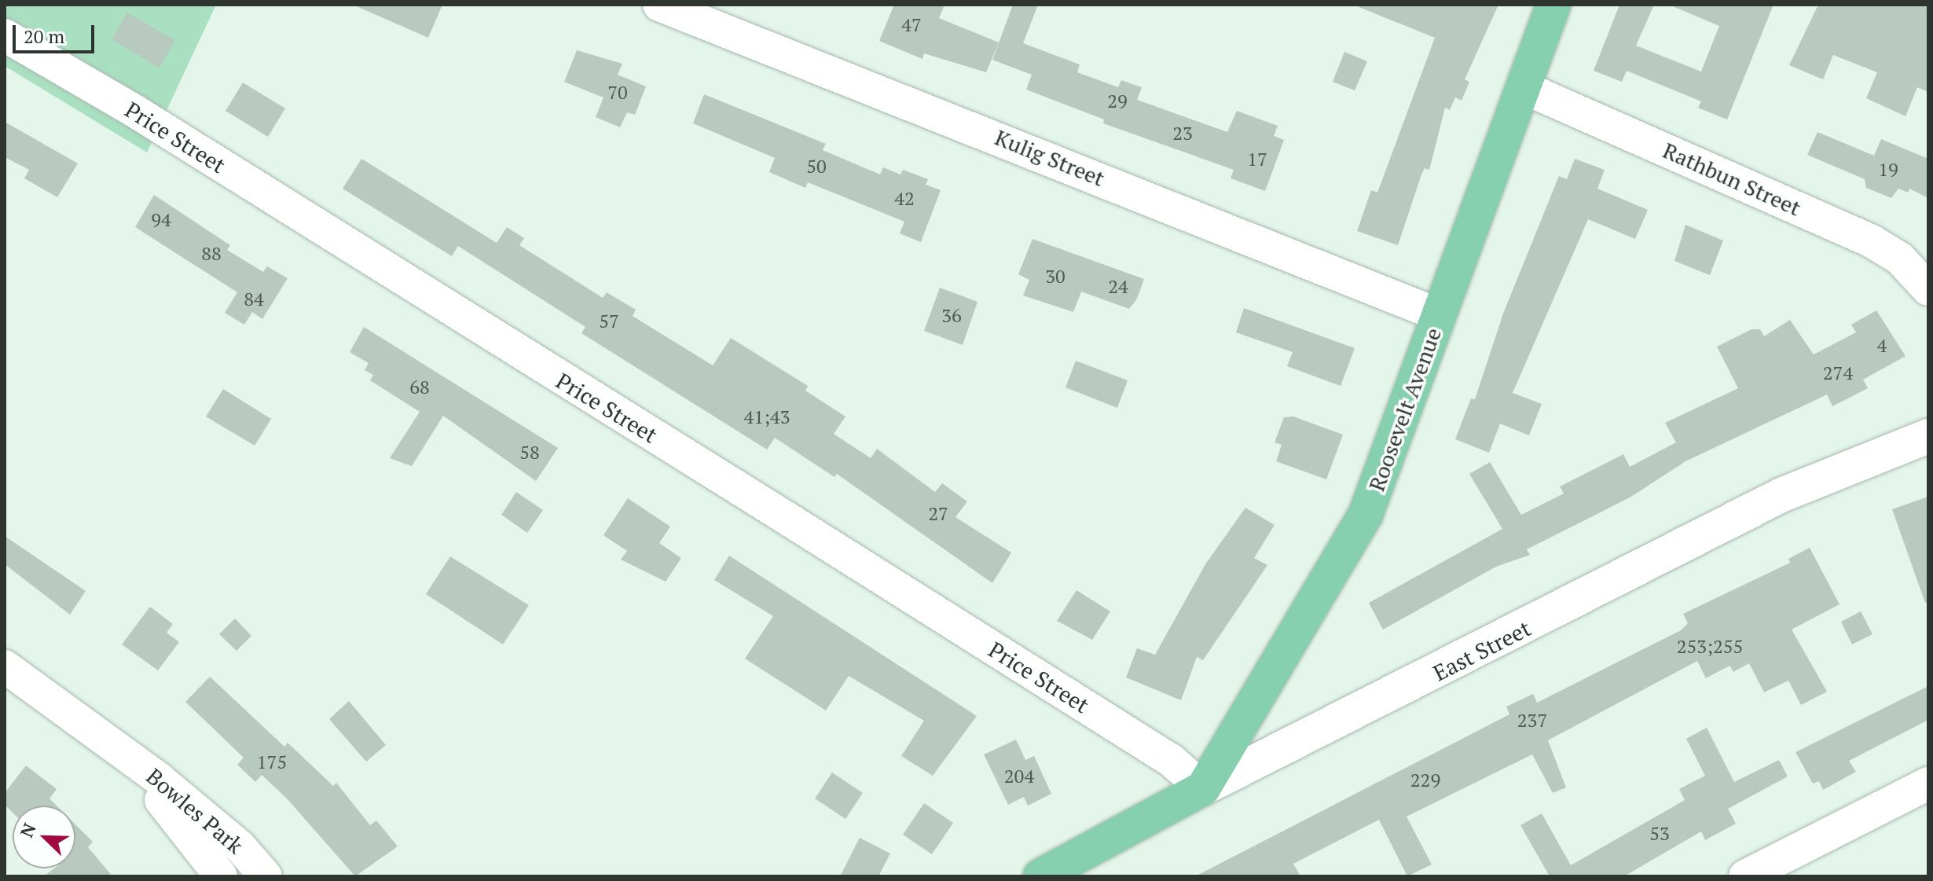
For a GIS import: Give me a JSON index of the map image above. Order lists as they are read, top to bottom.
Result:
{
  "streets": {
    "main road": ["Roosevelt Avenue", "East Street"],
    "street": [
      "Price Street",
      "Kulig Street",
      "Rathbun Street",
      "Bowles Park"
    ]
  },
  "crossings": [
    ["Price Street", "Roosevelt Avenue"],
    ["Price Street", "East Street"],
    ["Kulig Street", "Roosevelt Avenue"],
    ["Rathbun Street", "Roosevelt Avenue"],
    ["Roosevelt Avenue", "East Street"]
  ],
  "house_numbers": [
    "47",
    "70",
    "29",
    "23",
    "17",
    "50",
    "19",
    "42",
    "94",
    "88",
    "30",
    "24",
    "84",
    "36",
    "57",
    "4",
    "274",
    "68",
    "41;43",
    "58",
    "27",
    "253;255",
    "237",
    "175",
    "204",
    "229",
    "53"
  ],
  "scale_bar": "20 m",
  "north": "top left"
}
